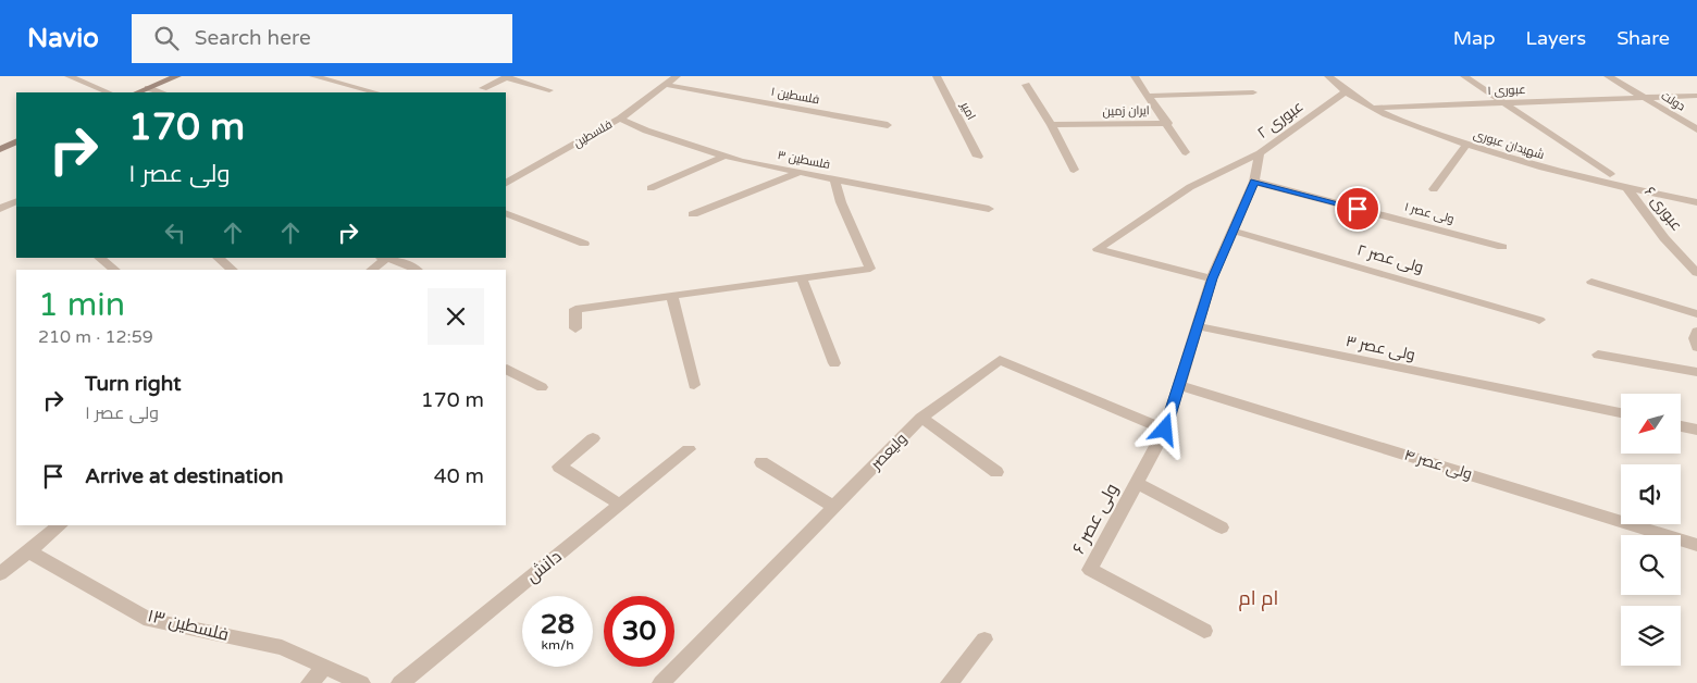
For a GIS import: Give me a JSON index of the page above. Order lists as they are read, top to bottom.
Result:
{
  "streets": {
    "street": [
      "عبوری ۱",
      "فلسطین ۱",
      "دولت",
      "امیر",
      "ایران زمین",
      "عبوری ۲",
      "فلسطین",
      "شهیدان عبوری",
      "فلسطین ۳",
      "عبوری ۶",
      "ولی عصر ۱",
      "ولی عصر ۲",
      "ولی عصر ۳",
      "ولیعصر",
      "ولی عصر ۴",
      "ولی عصر ۶",
      "دانش",
      "فلسطین ۱۳"
    ]
  },
  "crossings": [
    ["عبوری ۱", "دولت"],
    ["عبوری ۱", "شهیدان عبوری"],
    ["فلسطین ۱", "فلسطین"],
    ["عبوری ۲", "شهیدان عبوری"],
    ["عبوری ۲", "ولی عصر ۱"],
    ["عبوری ۲", "ولی عصر ۲"],
    ["عبوری ۲", "ولی عصر ۳"],
    ["عبوری ۲", "ولیعصر"],
    ["عبوری ۲", "ولی عصر ۴"],
    ["عبوری ۲", "ولی عصر ۶"],
    ["فلسطین", "فلسطین ۳"],
    ["شهیدان عبوری", "عبوری ۶"],
    ["ولیعصر", "ولی عصر ۶"]
  ],
  "districts": ["ام ام"],
  "north": "bottom left",
  "page": {
    "header": "Navio",
    "search": "Search here",
    "nav": ["Map", "Layers", "Share"],
    "turn": ["170 m", "ولی عصر ۱"],
    "heading": ["1 min", "210 m · 12:59"],
    "list": [
      {
        "name": "Turn right",
        "note": "ولی عصر ۱",
        "value": "170 m"
      },
      {
        "name": "Arrive at destination",
        "value": "40 m"
      }
    ],
    "speed": "28 km/h",
    "limit": "30"
  }
}
